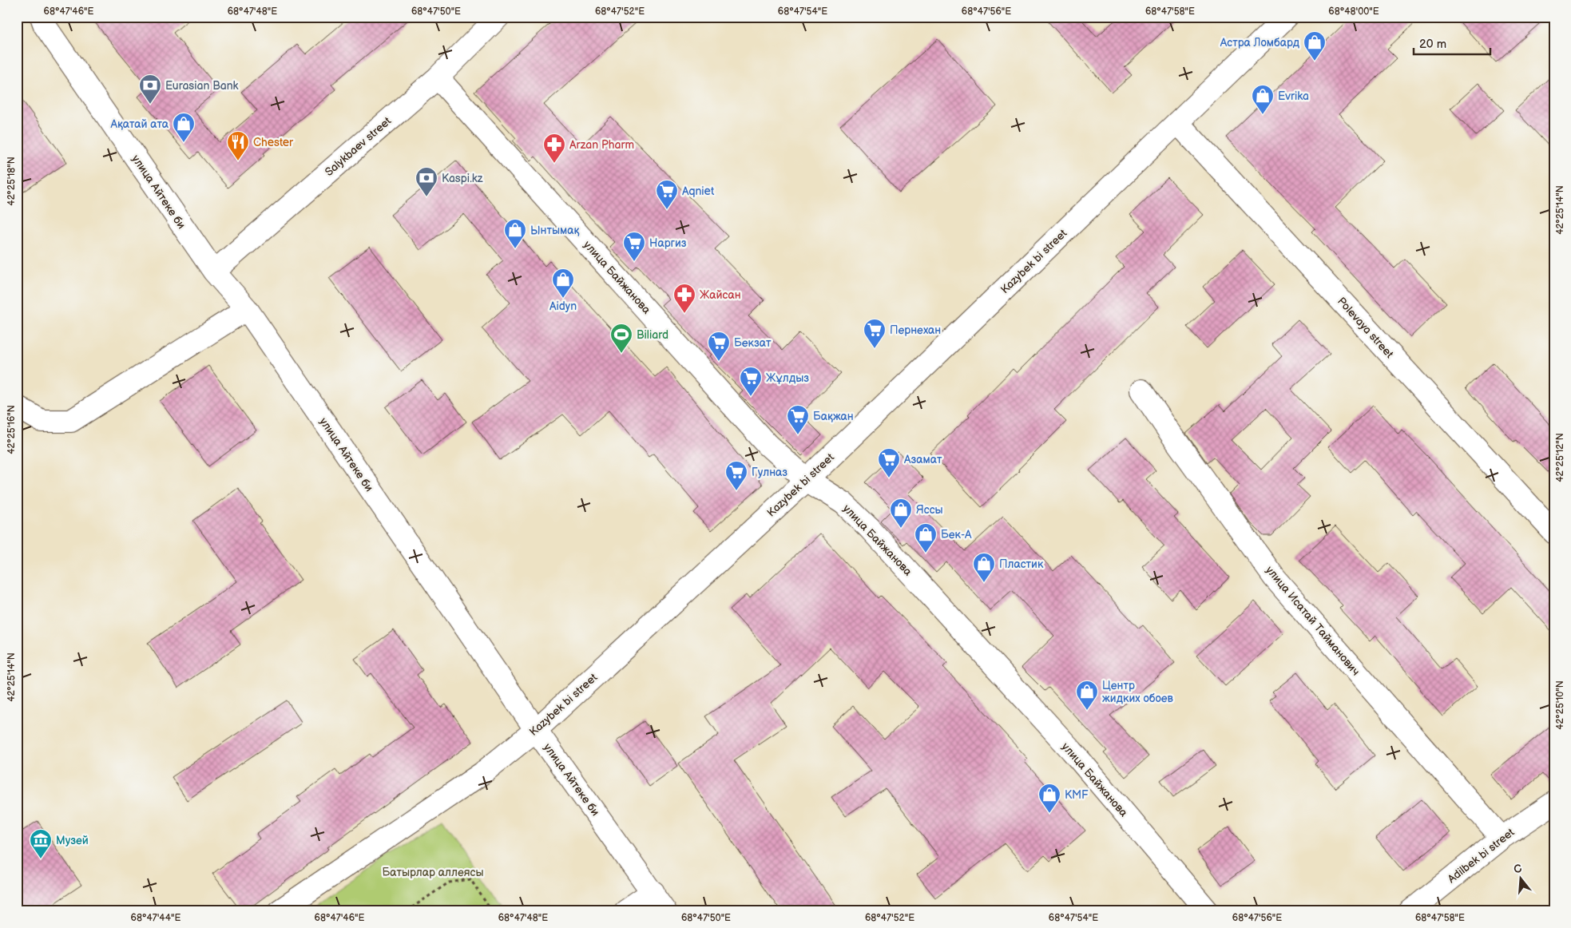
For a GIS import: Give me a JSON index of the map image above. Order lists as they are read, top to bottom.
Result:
{
  "streets": {
    "street": [
      "Salykbaev street",
      "улица Айтеке би",
      "Kazybek bi street",
      "улица Байжанова",
      "Polevaya street",
      "улица Исатай Тайманович",
      "Adilbek bi street"
    ]
  },
  "crossings": [
    ["Salykbaev street", "улица Айтеке би"],
    ["Salykbaev street", "улица Байжанова"],
    ["улица Айтеке би", "Kazybek bi street"],
    ["Kazybek bi street", "улица Байжанова"],
    ["Kazybek bi street", "Polevaya street"],
    ["улица Исатай Тайманович", "Adilbek bi street"]
  ],
  "parks": ["Батырлар аллеясы"],
  "places": {
    "shop": [
      "Астра Ломбард",
      "Evrika",
      "Ақатай ата",
      "Ынтымақ",
      "Aidyn",
      "Яссы",
      "Бек-А",
      "Пластик",
      "Центр жидких обоев",
      "KMF"
    ],
    "bank": ["Eurasian Bank", "Kaspi.kz"],
    "restaurant": ["Chester"],
    "pharmacy": ["Arzan Pharm", "Жайсан"],
    "supermarket": [
      "Aqniet",
      "Наргиз",
      "Пернехан",
      "Бекзат",
      "Жұлдыз",
      "Бақжан",
      "Азамат",
      "Гулназ"
    ],
    "sports": ["Biliard"],
    "museum": ["Музей"]
  },
  "scale_bar": "20 m",
  "north": "top",
  "coordinates": [
    "68°47'46\"E",
    "68°47'48\"E",
    "68°47'50\"E",
    "68°47'52\"E",
    "68°47'54\"E",
    "68°47'56\"E",
    "68°47'58\"E",
    "68°48'00\"E",
    "42°25'18\"N",
    "42°25'14\"N",
    "42°25'16\"N",
    "42°25'12\"N",
    "42°25'10\"N",
    "68°47'44\"E"
  ]
}
